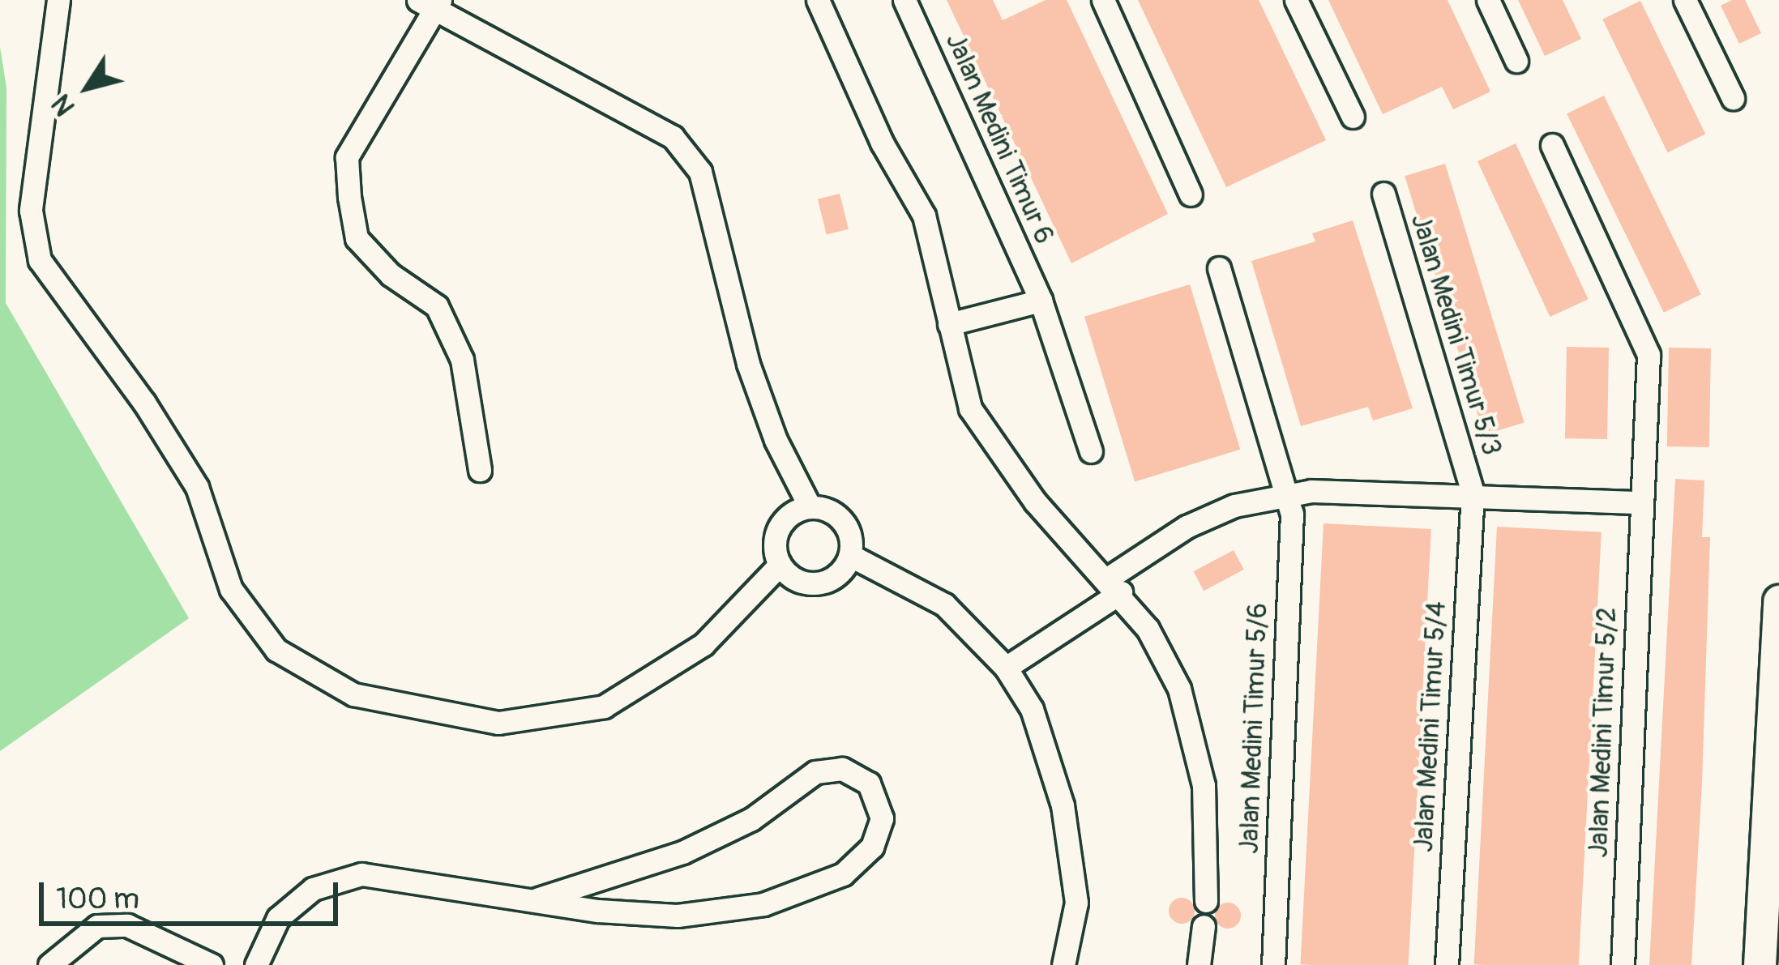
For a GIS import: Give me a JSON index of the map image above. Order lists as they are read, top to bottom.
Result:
{
  "streets": {
    "street": [
      "Jalan Medini Timur 6",
      "Jalan Medini Timur 5/3",
      "Jalan Medini Timur 5/4",
      "Jalan Medini Timur 5/6",
      "Jalan Medini Timur 5/2"
    ]
  },
  "crossings": [
    ["Jalan Medini Timur 5/3", "Jalan Medini Timur 5/4"]
  ],
  "scale_bar": "100 m",
  "north": "bottom left"
}
